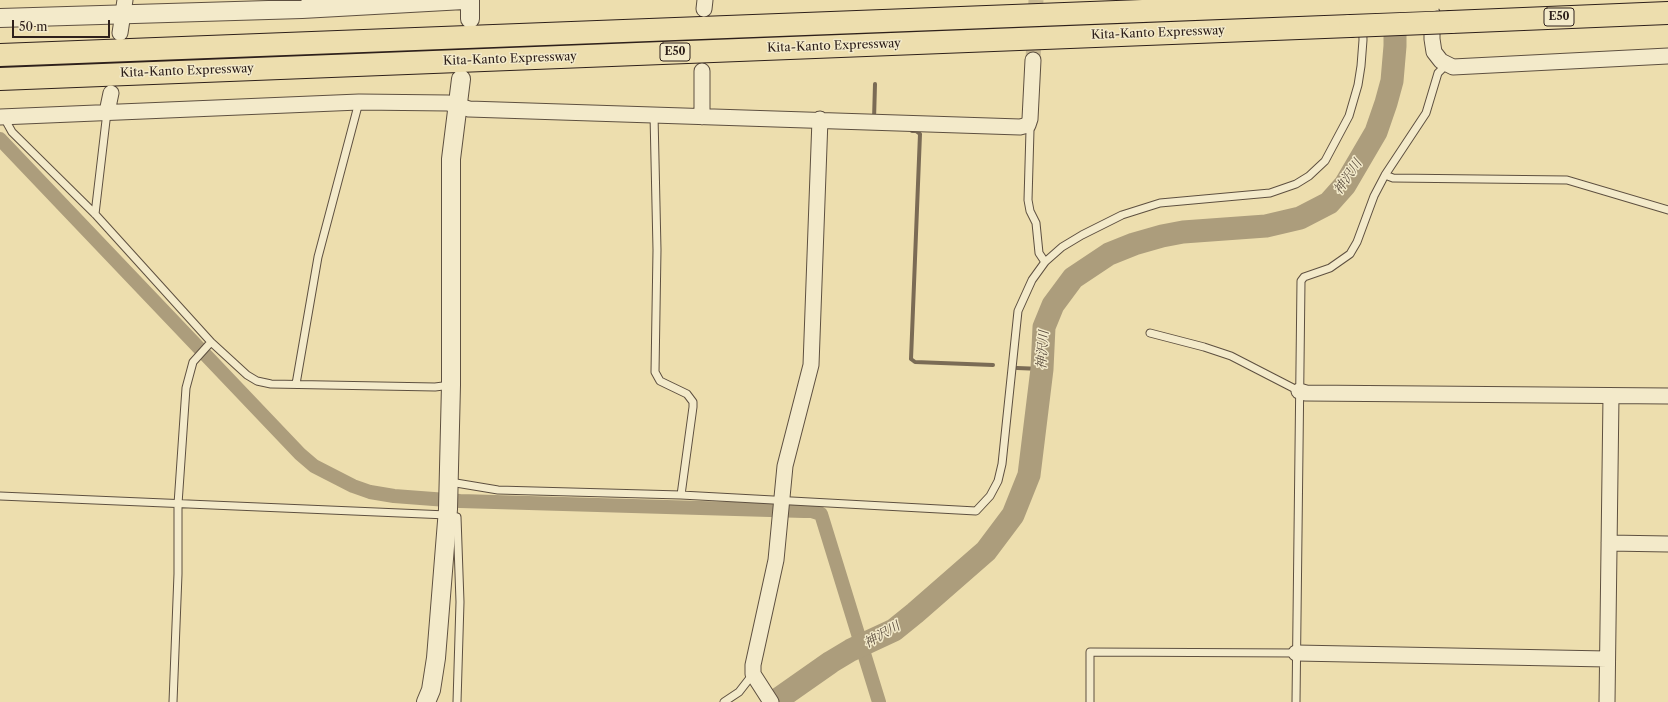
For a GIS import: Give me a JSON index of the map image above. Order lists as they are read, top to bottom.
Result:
{
  "streets": {
    "highway": ["E50", "Kita-Kanto Expressway"]
  },
  "water": ["神沢川"],
  "scale_bar": "50 m"
}
